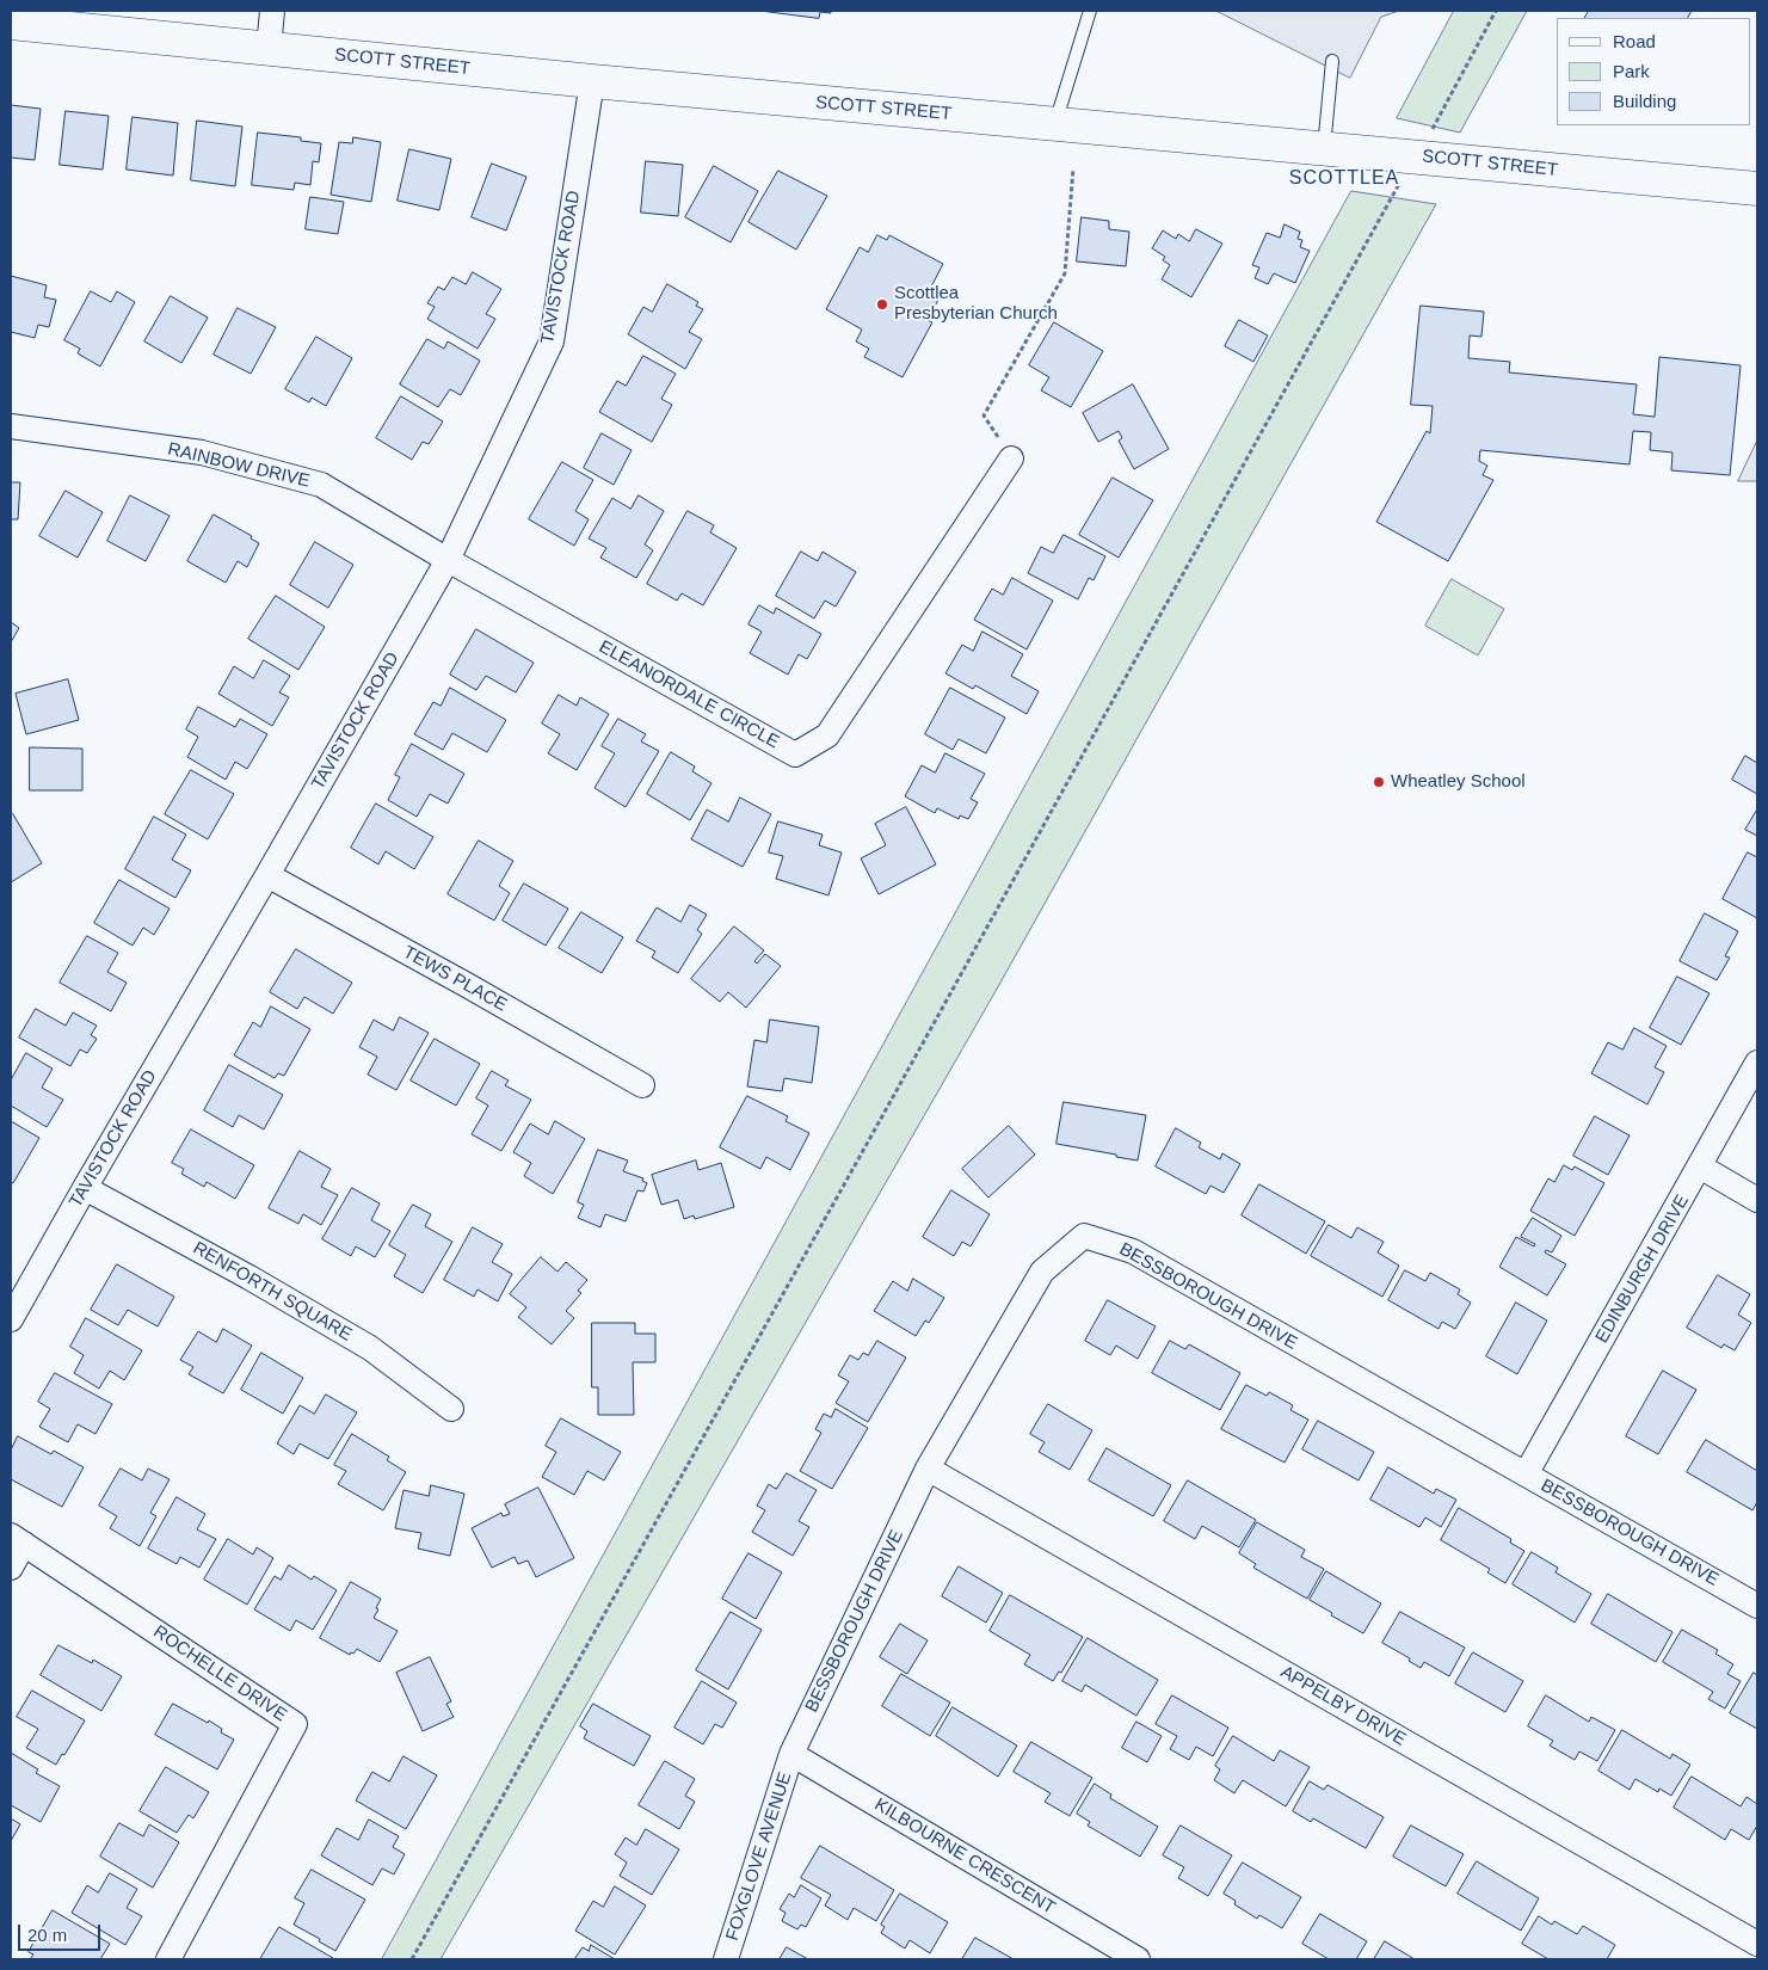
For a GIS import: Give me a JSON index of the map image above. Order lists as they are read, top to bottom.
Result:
{
  "streets": {
    "main road": ["SCOTT STREET"],
    "street": [
      "TAVISTOCK ROAD",
      "RAINBOW DRIVE",
      "ELEANORDALE CIRCLE",
      "TEWS PLACE",
      "EDINBURGH DRIVE",
      "RENFORTH SQUARE",
      "BESSBOROUGH DRIVE",
      "ROCHELLE DRIVE",
      "APPELBY DRIVE",
      "FOXGLOVE AVENUE",
      "KILBOURNE CRESCENT"
    ]
  },
  "crossings": [
    ["SCOTT STREET", "TAVISTOCK ROAD"],
    ["TAVISTOCK ROAD", "RAINBOW DRIVE"],
    ["TAVISTOCK ROAD", "ELEANORDALE CIRCLE"],
    ["TAVISTOCK ROAD", "TEWS PLACE"],
    ["TAVISTOCK ROAD", "RENFORTH SQUARE"],
    ["RAINBOW DRIVE", "ELEANORDALE CIRCLE"],
    ["EDINBURGH DRIVE", "BESSBOROUGH DRIVE"],
    ["BESSBOROUGH DRIVE", "APPELBY DRIVE"],
    ["BESSBOROUGH DRIVE", "FOXGLOVE AVENUE"],
    ["BESSBOROUGH DRIVE", "KILBOURNE CRESCENT"],
    ["FOXGLOVE AVENUE", "KILBOURNE CRESCENT"]
  ],
  "districts": ["SCOTTLEA"],
  "places": ["Scottlea Presbyterian Church", "Wheatley School"],
  "legend": ["Road", "Park", "Building"],
  "scale_bar": "20 m"
}
